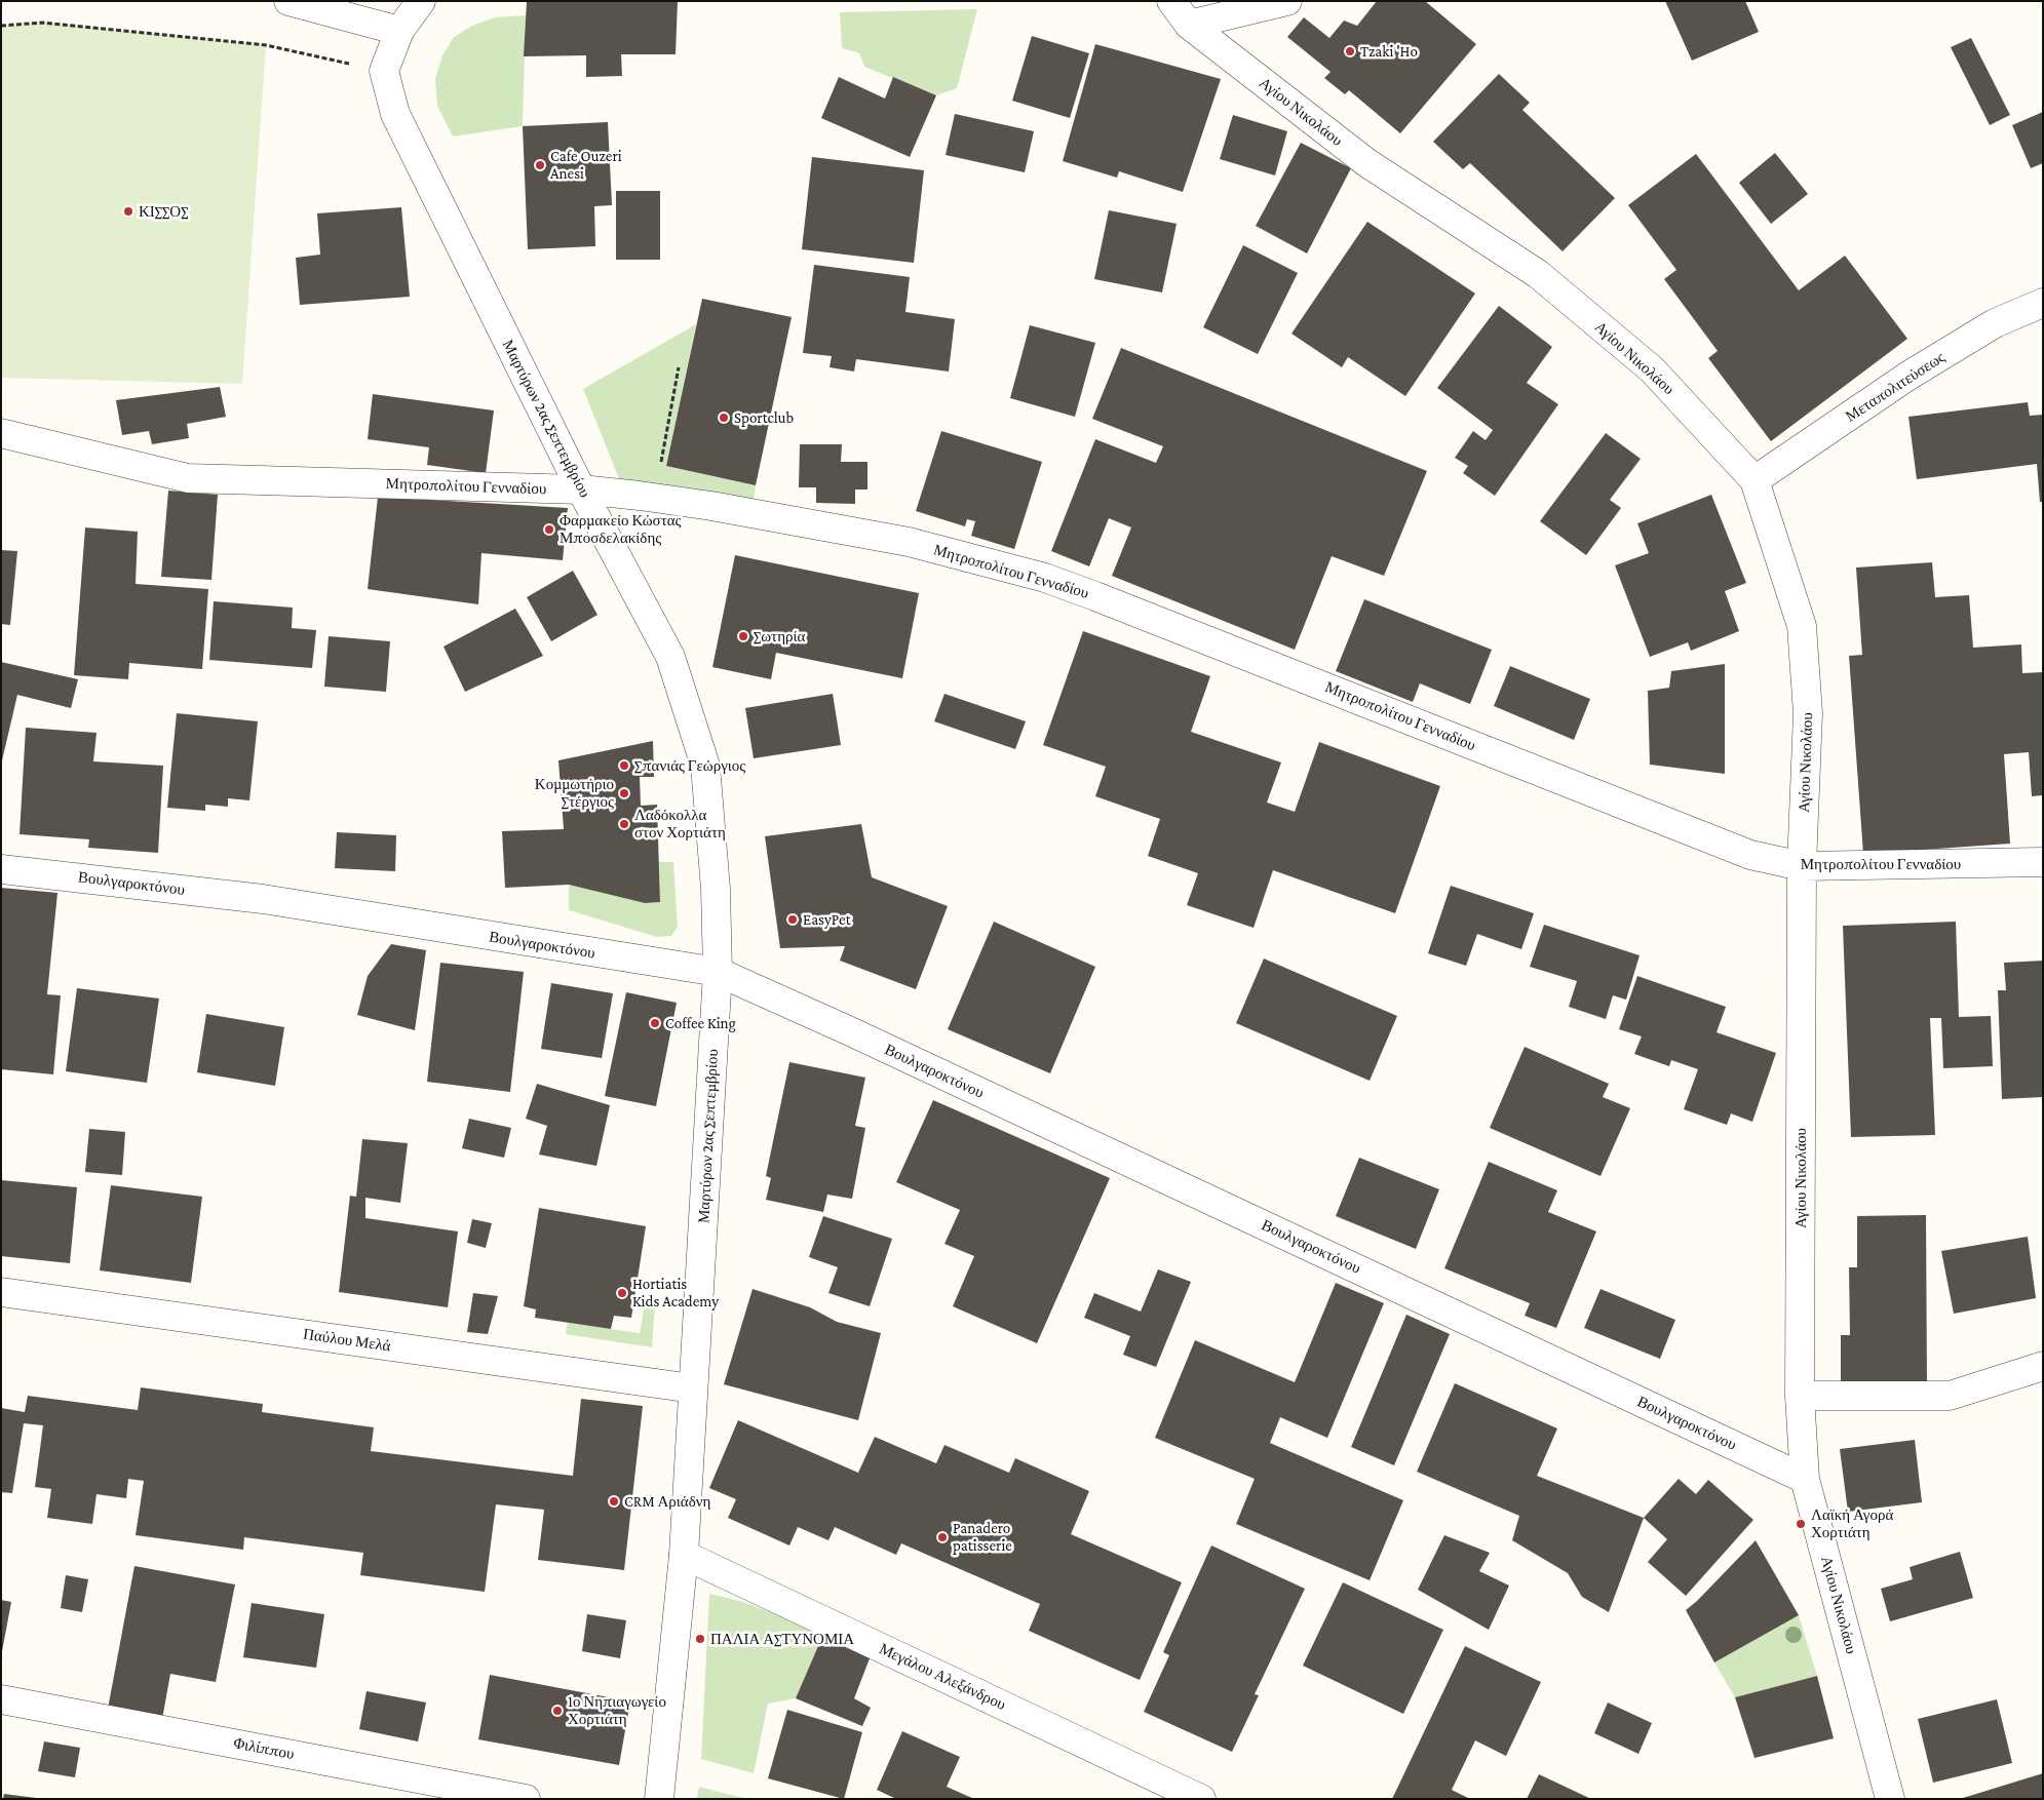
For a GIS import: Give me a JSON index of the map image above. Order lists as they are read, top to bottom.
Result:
{
  "streets": {
    "street": [
      "Αγίου Νικολάου",
      "Μεταπολιτεύσεως",
      "Μαρτύρων 2ας Σεπτεμβρίου",
      "Μητροπολίτου Γενναδίου",
      "Βουλγαροκτόνου",
      "Παύλου Μελά",
      "Μεγάλου Αλεξάνδρου",
      "Φιλίππου"
    ]
  },
  "crossings": [
    ["Αγίου Νικολάου", "Μεταπολιτεύσεως"],
    ["Αγίου Νικολάου", "Μητροπολίτου Γενναδίου"],
    ["Αγίου Νικολάου", "Βουλγαροκτόνου"],
    ["Μαρτύρων 2ας Σεπτεμβρίου", "Μητροπολίτου Γενναδίου"],
    ["Μαρτύρων 2ας Σεπτεμβρίου", "Βουλγαροκτόνου"],
    ["Μαρτύρων 2ας Σεπτεμβρίου", "Παύλου Μελά"],
    ["Μαρτύρων 2ας Σεπτεμβρίου", "Μεγάλου Αλεξάνδρου"]
  ],
  "places": [
    "Tzaki 'Ho",
    "Cafe Ouzeri Anesi",
    "ΚΙΣΣΟΣ",
    "Sportclub",
    "Φαρμακείο Κώστας Μποσδελακίδης",
    "Σωτηρία",
    "Σπανιάς Γεώργιος",
    "Κομμωτήριο Στέργιος",
    "Λαδόκολλα στον Χορτιάτη",
    "EasyPet",
    "Coffee King",
    "Hortiatis Kids Academy",
    "CRM Αριάδνη",
    "Λαϊκή Αγορά Χορτιάτη",
    "Panadero patisserie",
    "ΠΑΛΙΑ ΑΣΤΥΝΟΜΙΑ",
    "1ο Νηπιαγωγείο Χορτιάτη"
  ]
}
